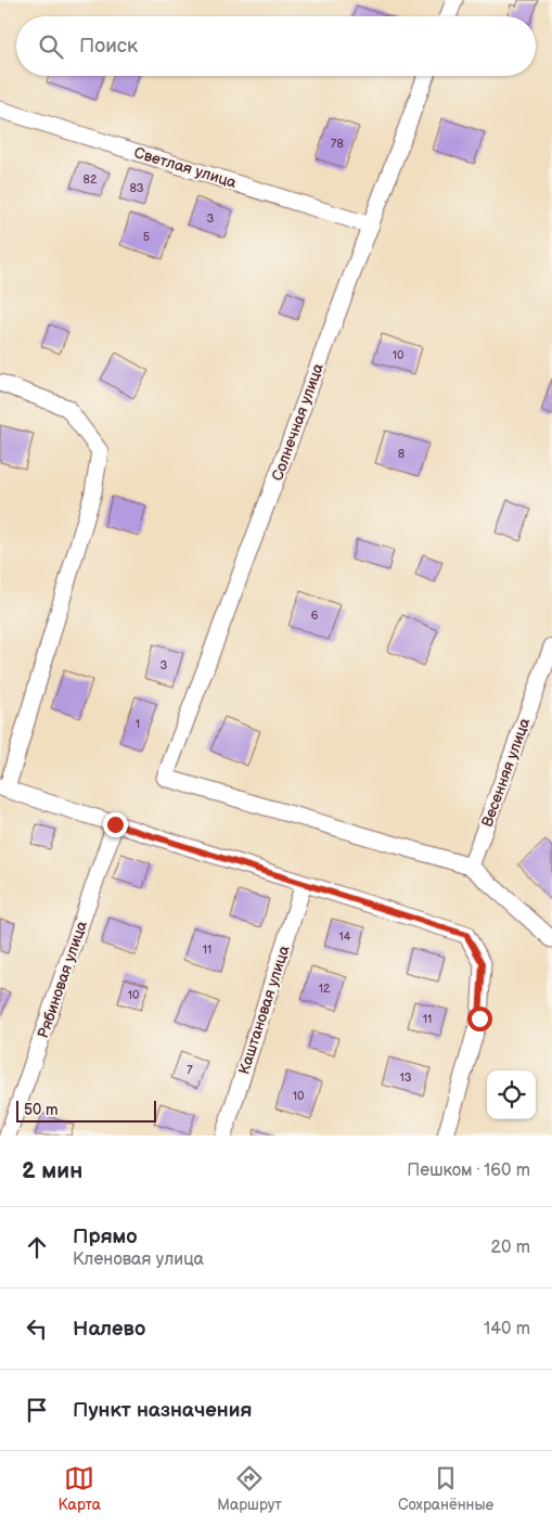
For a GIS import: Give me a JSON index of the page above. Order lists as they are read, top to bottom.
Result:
{
  "streets": {
    "street": [
      "Светлая улица",
      "Солнечная улица",
      "Весенняя улица",
      "Рябиновая улица",
      "Каштановая улица"
    ]
  },
  "crossings": [
    ["Светлая улица", "Солнечная улица"],
    ["Солнечная улица", "Весенняя улица"]
  ],
  "house_numbers": [
    "78",
    "82",
    "83",
    "3",
    "5",
    "10",
    "8",
    "6",
    "3",
    "1",
    "14",
    "11",
    "12",
    "10",
    "11",
    "7",
    "13",
    "10"
  ],
  "scale_bar": "50 m",
  "page": {
    "search": "Поиск",
    "scale": "50 m",
    "heading": ["2 мин", "Пешком · 160 m"],
    "list": [
      ["Прямо", "Кленовая улица", "20 m"],
      ["Налево", "140 m"],
      "Пункт назначения"
    ],
    "nav": ["Карта", "Маршрут", "Сохранённые"]
  }
}
